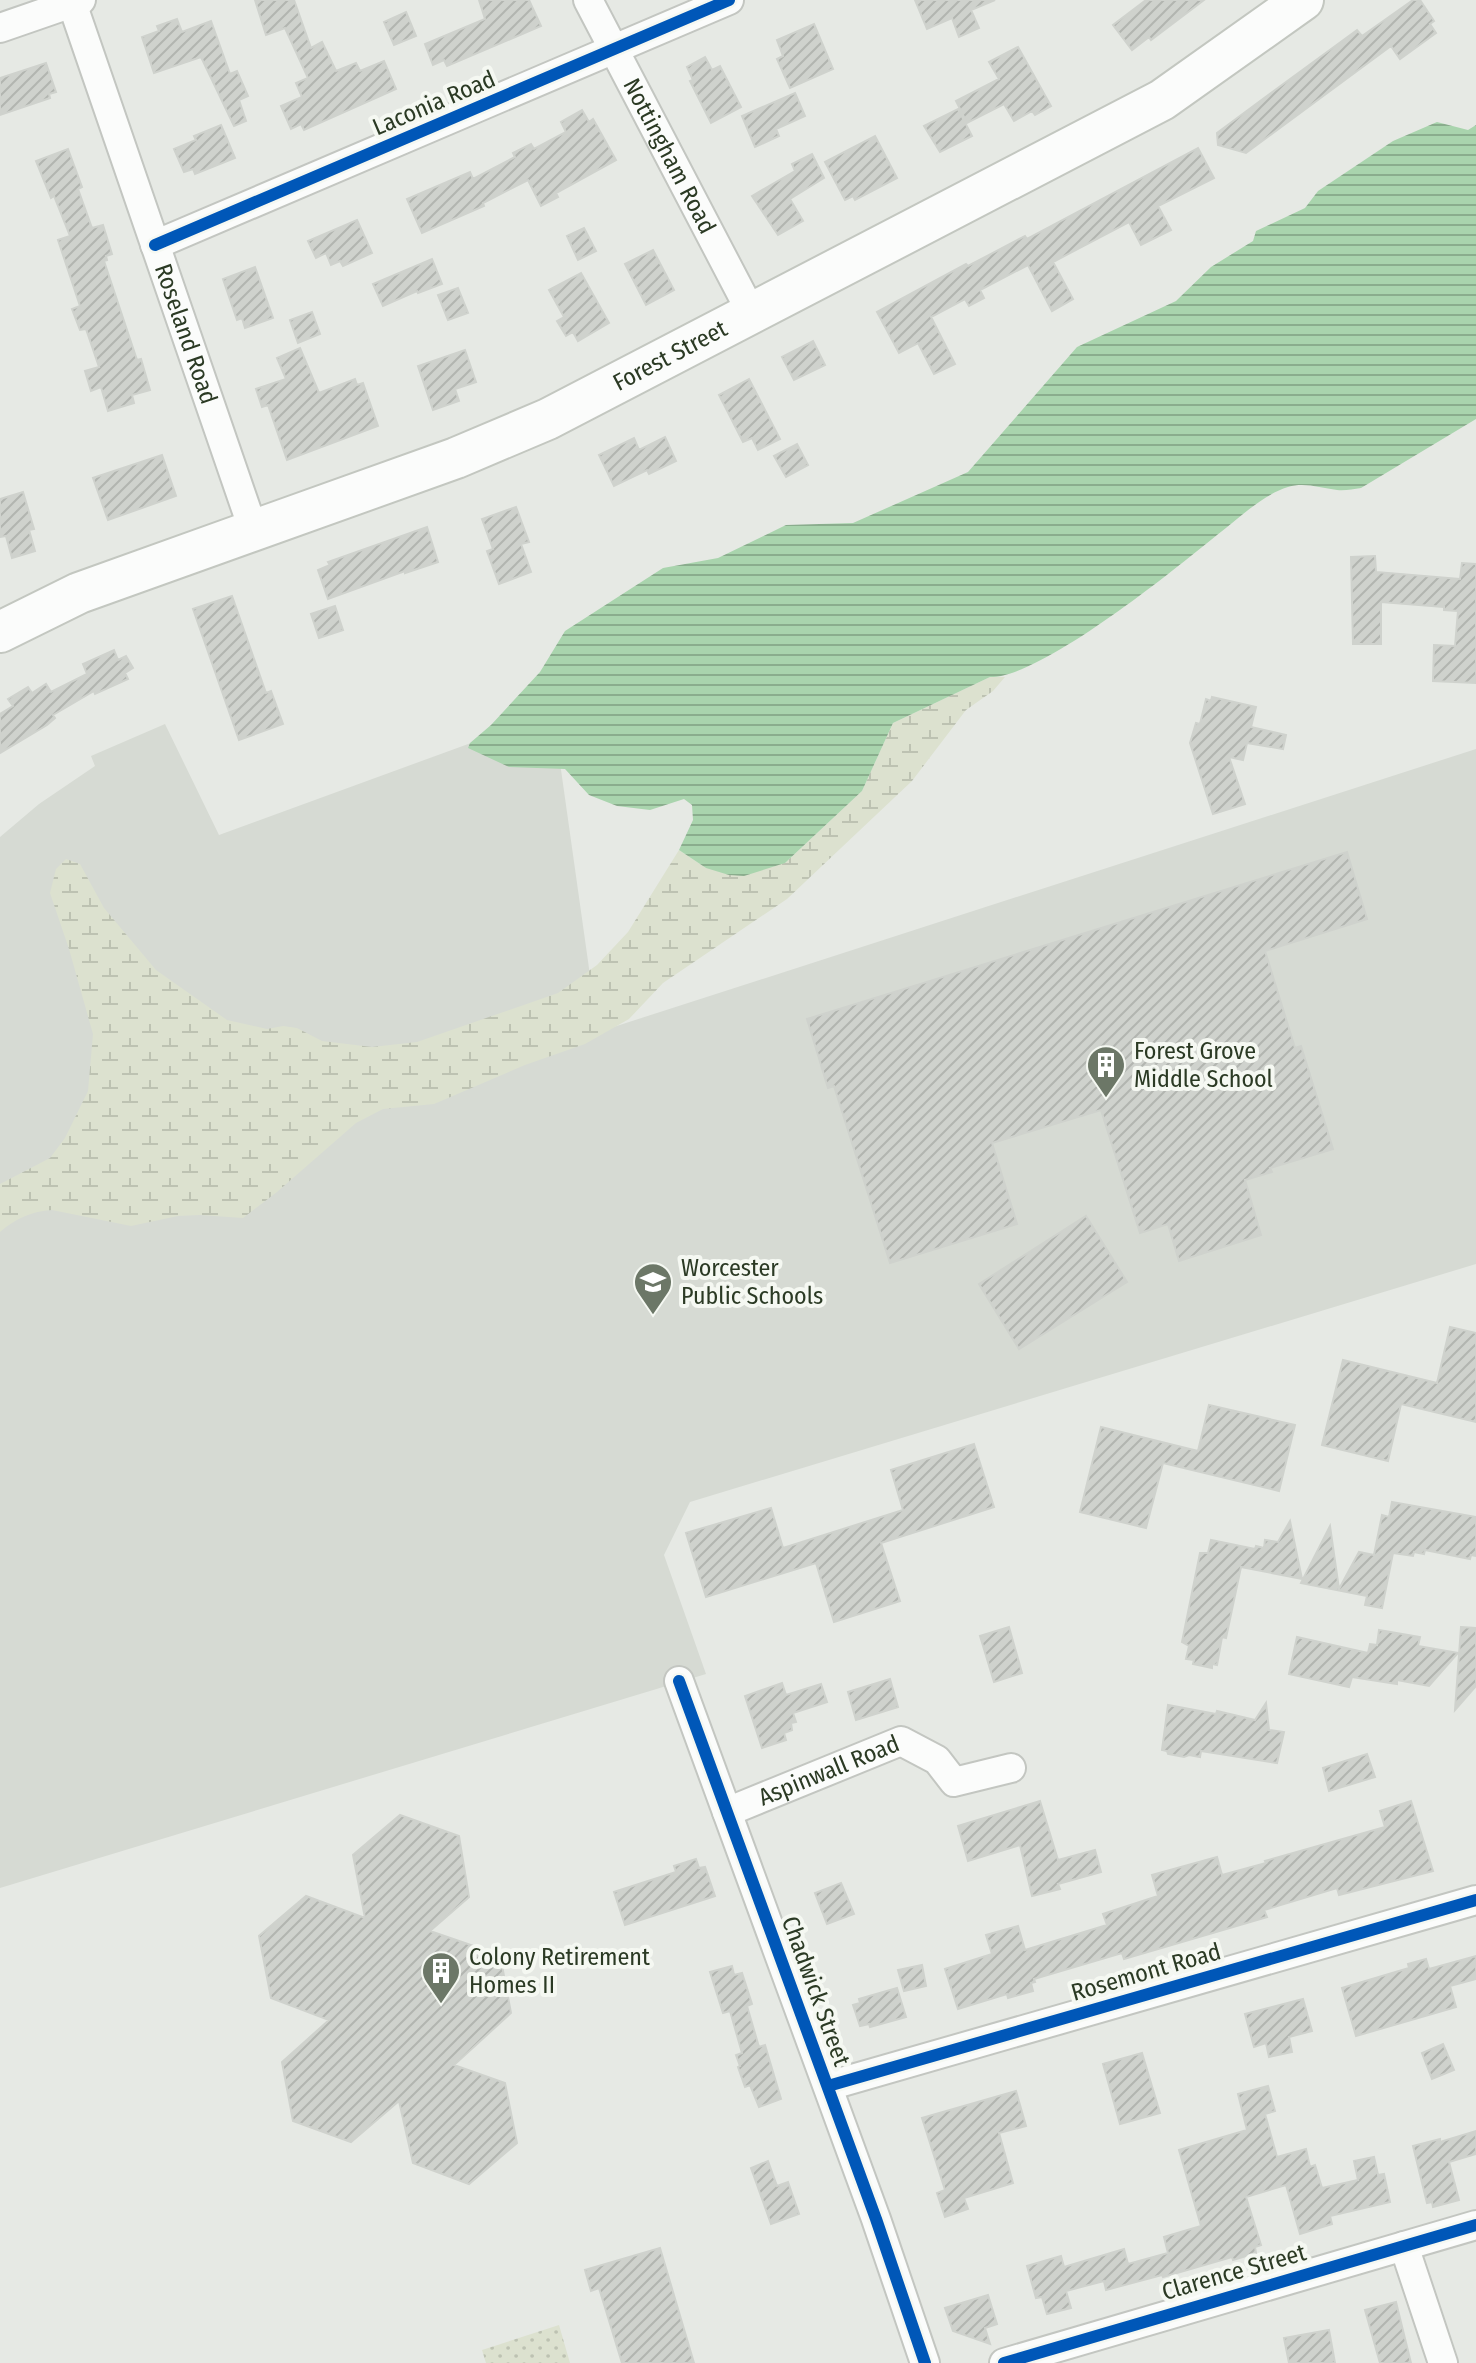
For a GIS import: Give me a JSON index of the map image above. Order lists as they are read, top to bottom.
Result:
{
  "streets": {
    "main road": ["Forest Street"],
    "street": [
      "Laconia Road",
      "Nottingham Road",
      "Roseland Road",
      "Aspinwall Road",
      "Rosemont Road",
      "Chadwick Street",
      "Clarence Street"
    ]
  },
  "crossings": [
    ["Laconia Road", "Nottingham Road"],
    ["Laconia Road", "Roseland Road"],
    ["Nottingham Road", "Forest Street"],
    ["Roseland Road", "Forest Street"],
    ["Aspinwall Road", "Chadwick Street"],
    ["Rosemont Road", "Chadwick Street"]
  ],
  "places": {
    "building": ["Forest Grove Middle School", "Colony Retirement Homes II"],
    "school or university": ["Worcester Public Schools"]
  }
}
